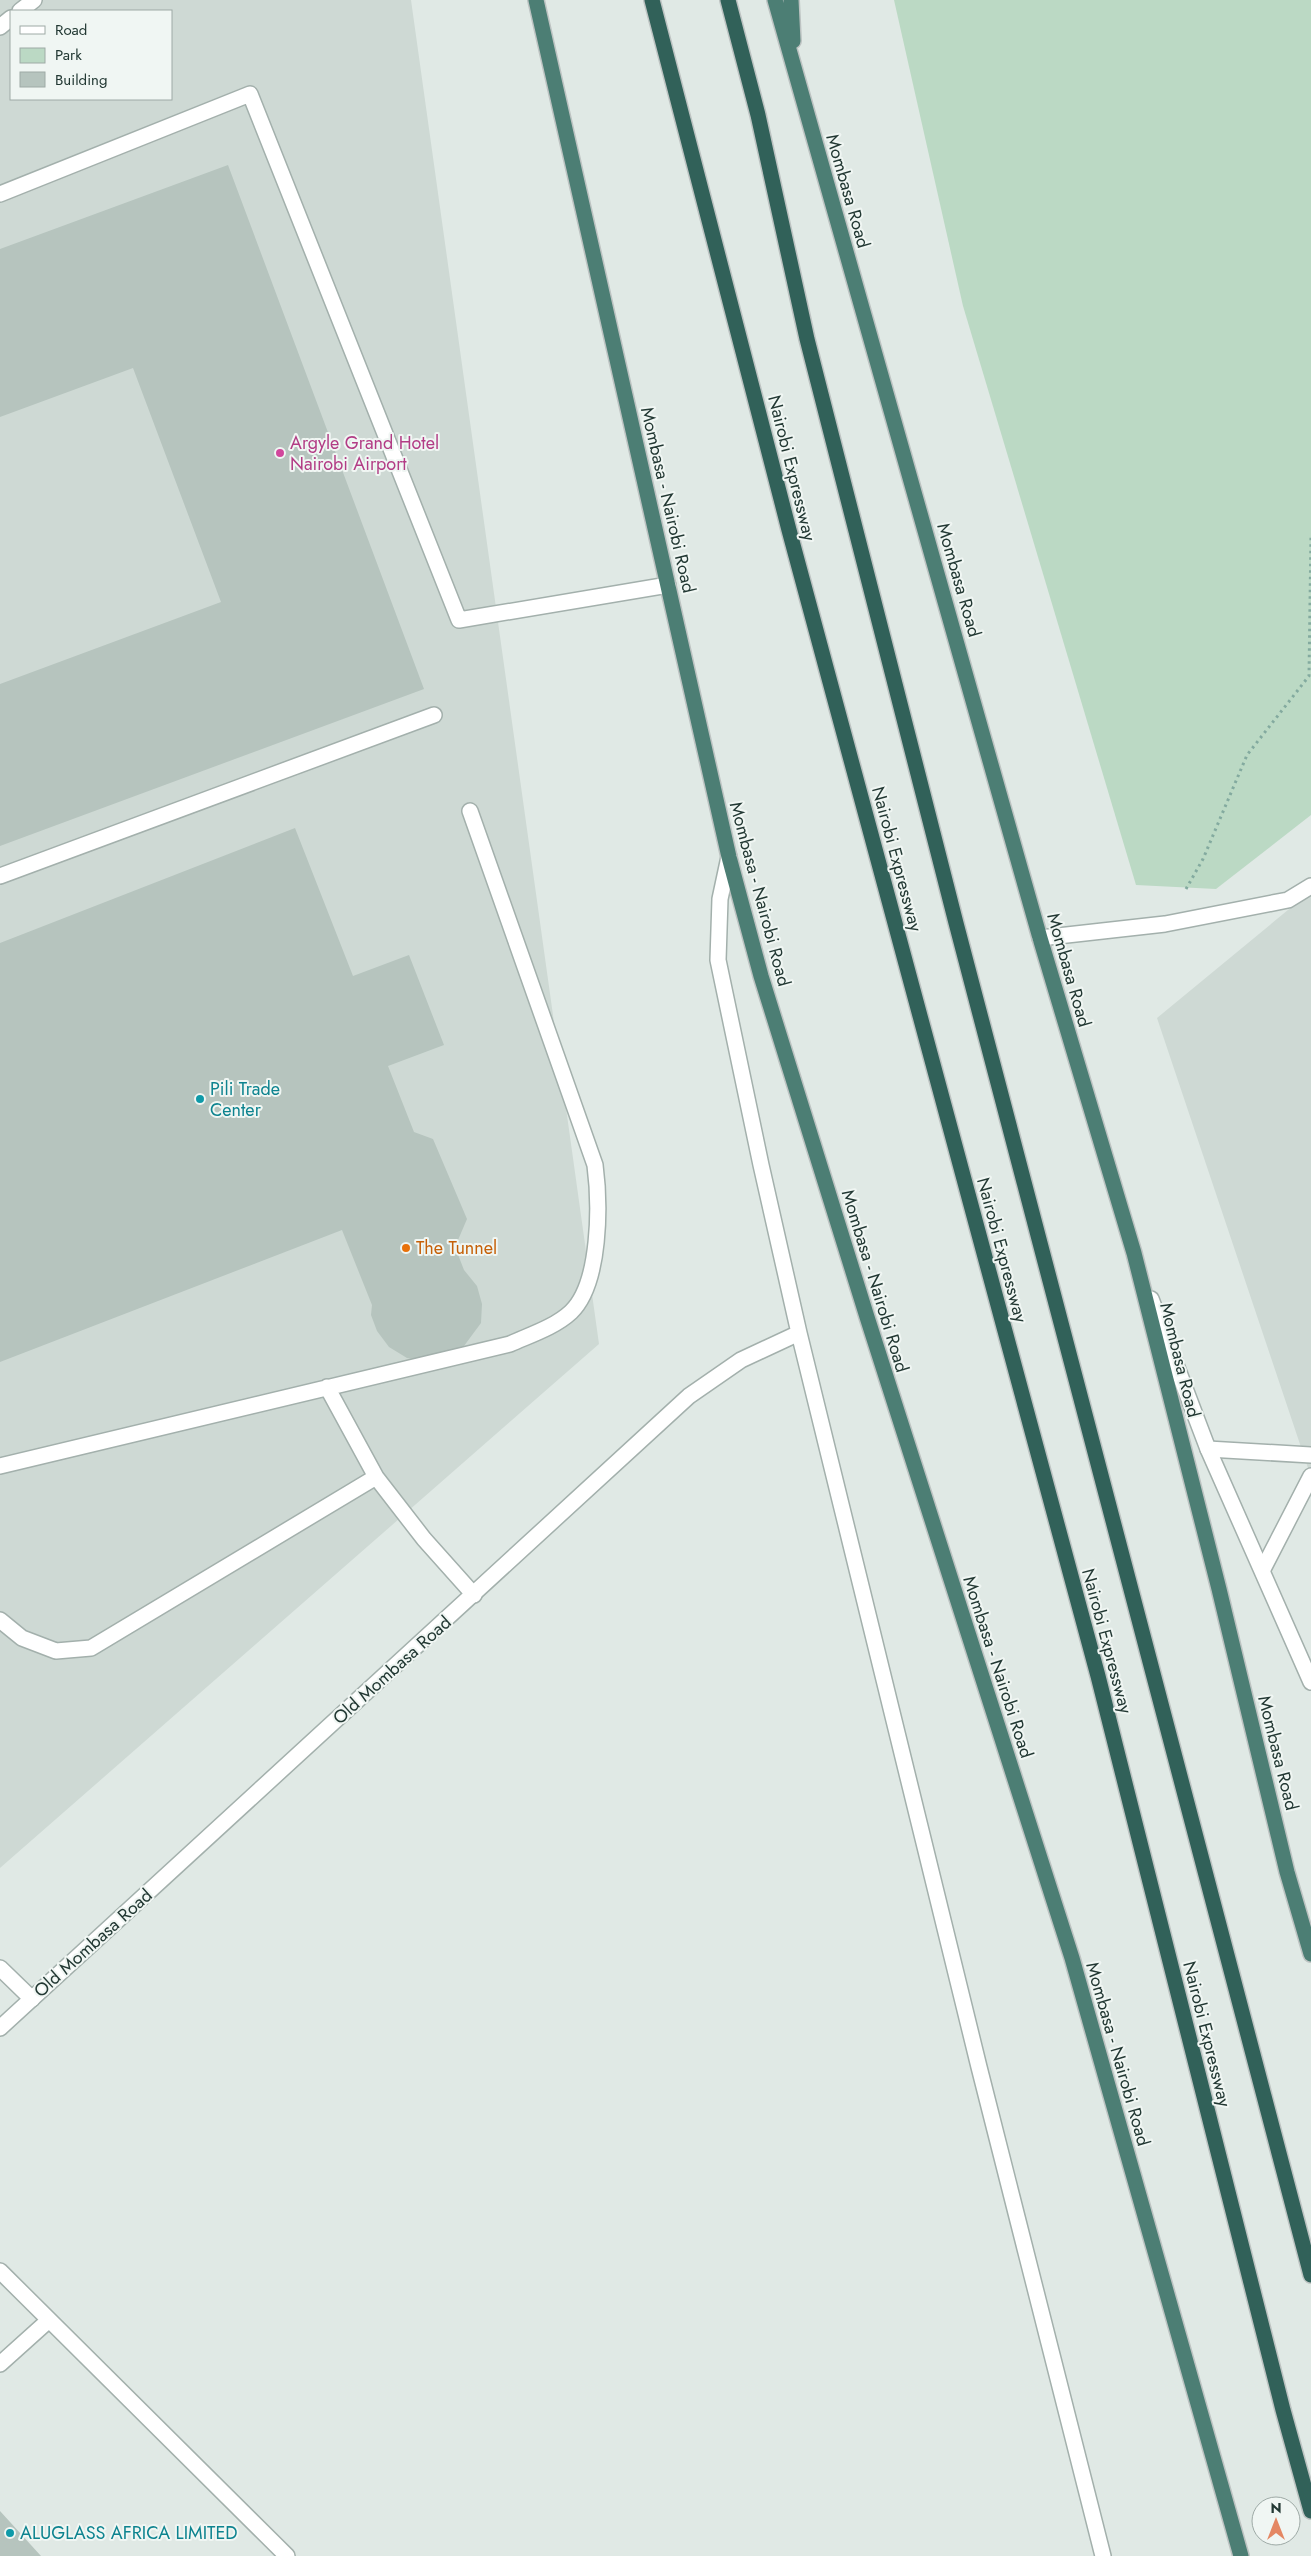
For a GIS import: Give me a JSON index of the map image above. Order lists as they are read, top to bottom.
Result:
{
  "streets": {
    "highway": ["Mombasa Road", "Nairobi Expressway", "Mombasa - Nairobi Road"],
    "street": ["Old Mombasa Road"]
  },
  "places": [
    "Argyle Grand Hotel Nairobi Airport",
    "Pili Trade Center",
    "The Tunnel",
    "ALUGLASS AFRICA LIMITED"
  ],
  "legend": ["Road", "Park", "Building"],
  "north": "top"
}
